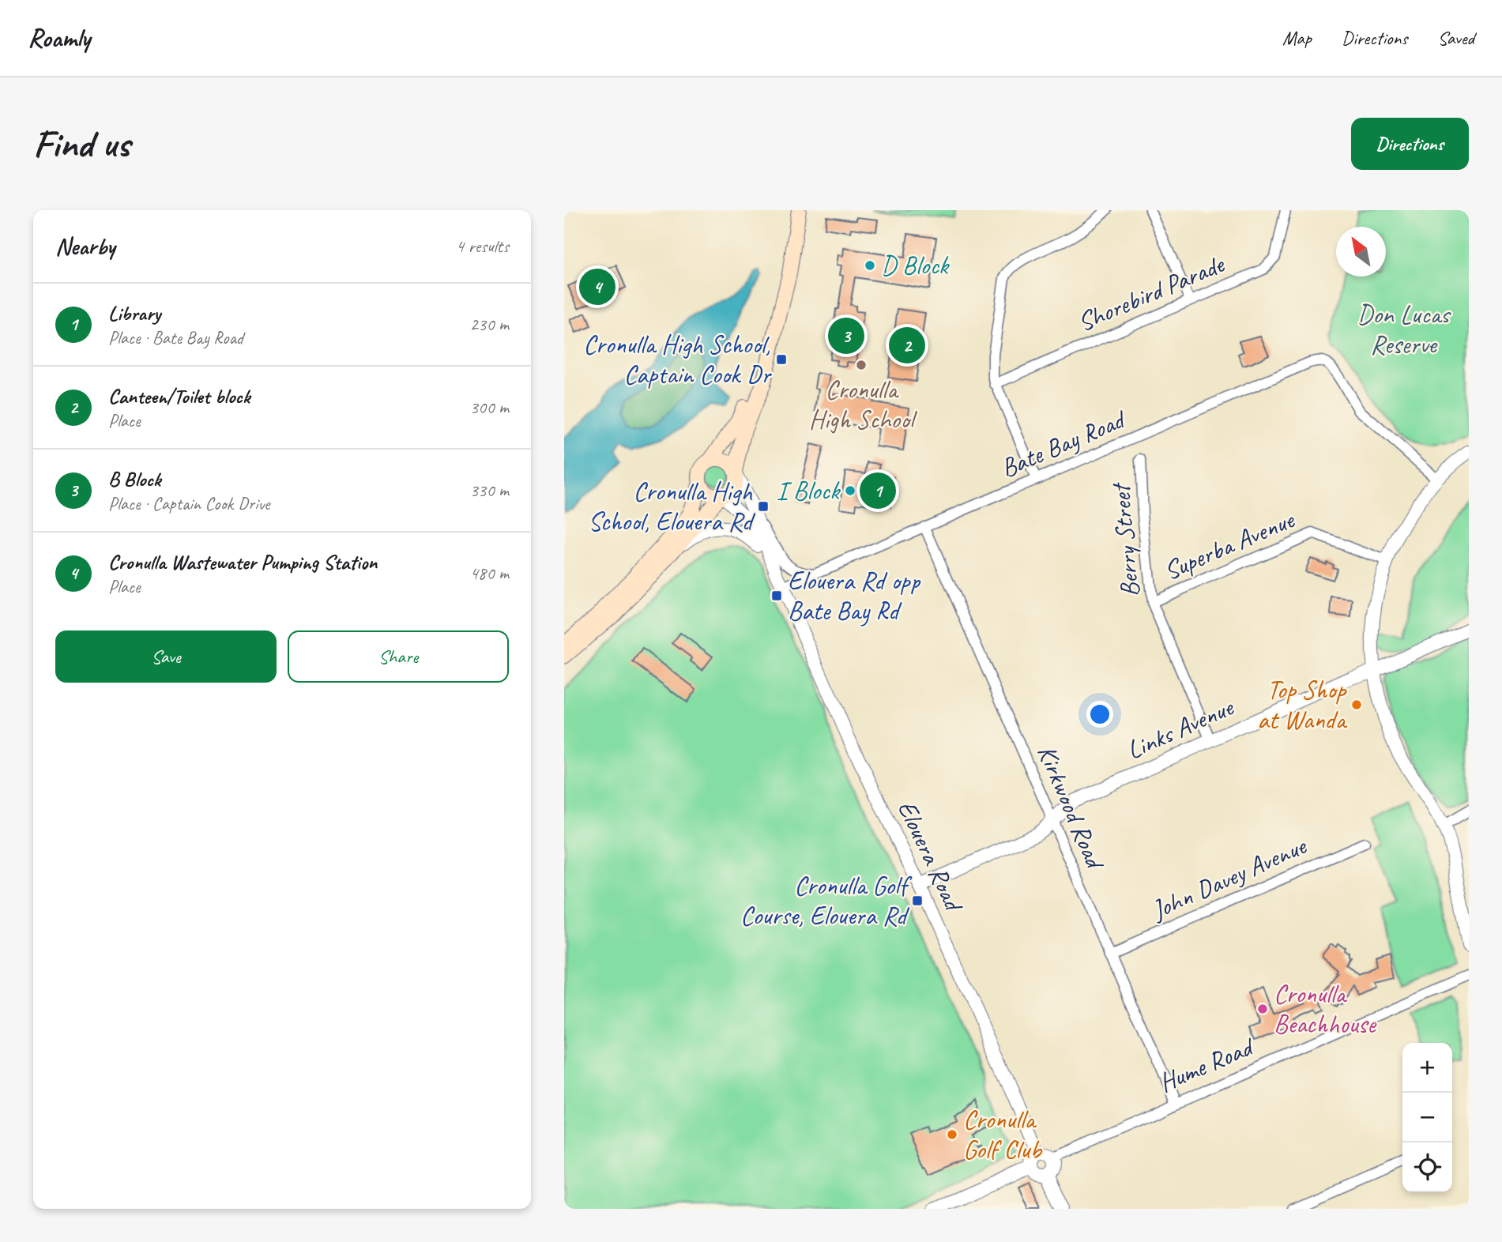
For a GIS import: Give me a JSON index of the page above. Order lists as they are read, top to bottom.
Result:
{
  "streets": {
    "street": [
      "Shorebird Parade",
      "Bate Bay Road",
      "Berry Street",
      "Superba Avenue",
      "Links Avenue",
      "Kirkwood Road",
      "Elouera Road",
      "John Davey Avenue",
      "Hume Road"
    ]
  },
  "crossings": [
    ["Bate Bay Road", "Kirkwood Road"],
    ["Bate Bay Road", "Elouera Road"],
    ["Berry Street", "Superba Avenue"],
    ["Berry Street", "Links Avenue"],
    ["Links Avenue", "Kirkwood Road"],
    ["Links Avenue", "Elouera Road"],
    ["Kirkwood Road", "John Davey Avenue"],
    ["Kirkwood Road", "Hume Road"],
    ["Elouera Road", "Hume Road"]
  ],
  "parks": ["Don Lucas Reserve"],
  "places": {
    "other": [
      "D Block",
      "Cronulla High School",
      "I Block",
      "Top Shop at Wanda",
      "Cronulla Beachhouse",
      "Cronulla Golf Club"
    ],
    "transit": [
      "Cronulla High School, Captain Cook Dr",
      "Cronulla High School, Elouera Rd",
      "Elouera Rd opp Bate Bay Rd",
      "Cronulla Golf Course, Elouera Rd"
    ]
  },
  "north": "top left",
  "page": {
    "header": "Roamly",
    "nav": ["Map", "Directions", "Saved"],
    "buttons": [
      "Directions",
      ["Save", "Share"]
    ],
    "title": "Find us",
    "heading": ["Nearby", "4 results"],
    "pins": [
      "4",
      "3",
      "2",
      "1"
    ],
    "list": [
      {
        "mark": "1",
        "name": "Library",
        "note": "Place · Bate Bay Road",
        "value": "230 m"
      },
      {
        "mark": "2",
        "name": "Canteen/Toilet block",
        "note": "Place",
        "value": "300 m"
      },
      {
        "mark": "3",
        "name": "B Block",
        "note": "Place · Captain Cook Drive",
        "value": "330 m"
      },
      {
        "mark": "4",
        "name": "Cronulla Wastewater Pumping Station",
        "note": "Place",
        "value": "480 m"
      }
    ],
    "map_buttons": ["+", "−"]
  }
}
